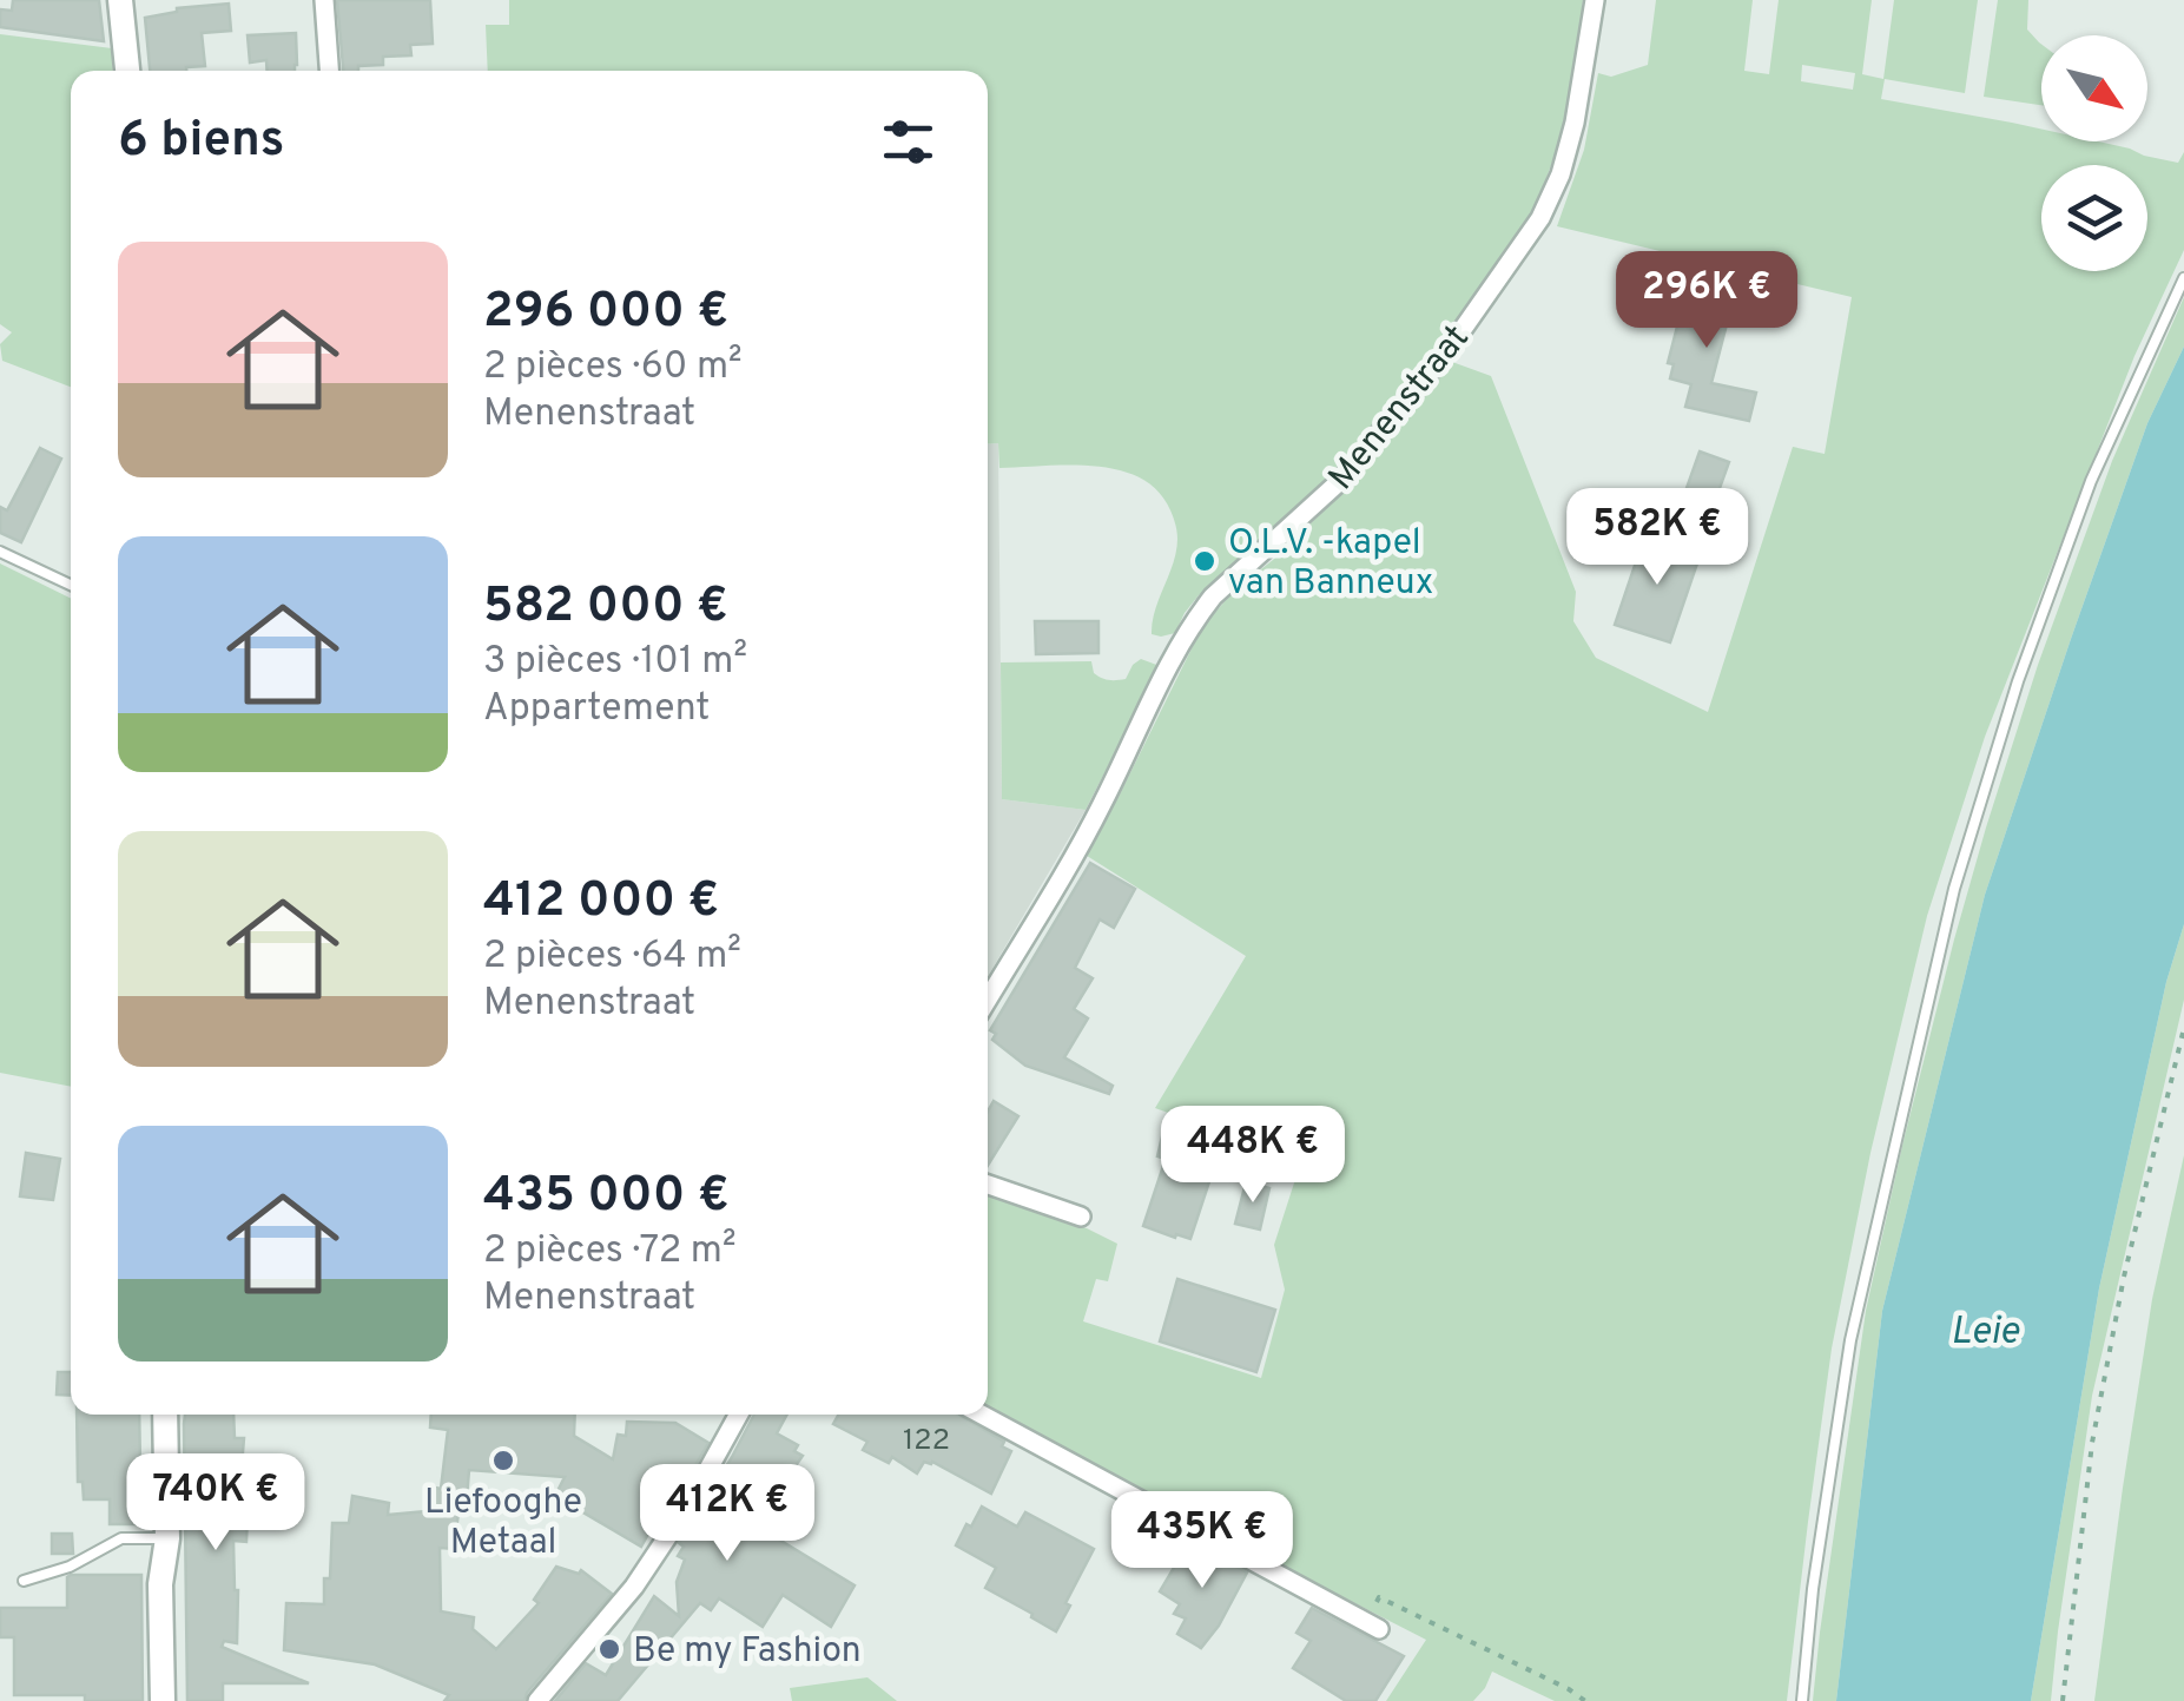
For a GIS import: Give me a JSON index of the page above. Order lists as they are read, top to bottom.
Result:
{
  "streets": {
    "street": ["Menenstraat"]
  },
  "water": ["Leie"],
  "places": ["O.L.V. -kapel van Banneux", "Liefooghe Metaal", "Be my Fashion"],
  "house_numbers": ["122"],
  "north": "bottom right",
  "page": {
    "heading": "6 biens",
    "list": [
      {
        "name": "296 000 €",
        "note": "2 pièces · 60 m² · Menenstraat"
      },
      {
        "name": "582 000 €",
        "note": "3 pièces · 101 m² · Appartement"
      },
      {
        "name": "412 000 €",
        "note": "2 pièces · 64 m² · Menenstraat"
      },
      {
        "name": "435 000 €",
        "note": "2 pièces · 72 m² · Menenstraat"
      }
    ],
    "price": [
      "296K €",
      "582K €",
      "448K €",
      "740K €",
      "412K €",
      "435K €"
    ]
  }
}
